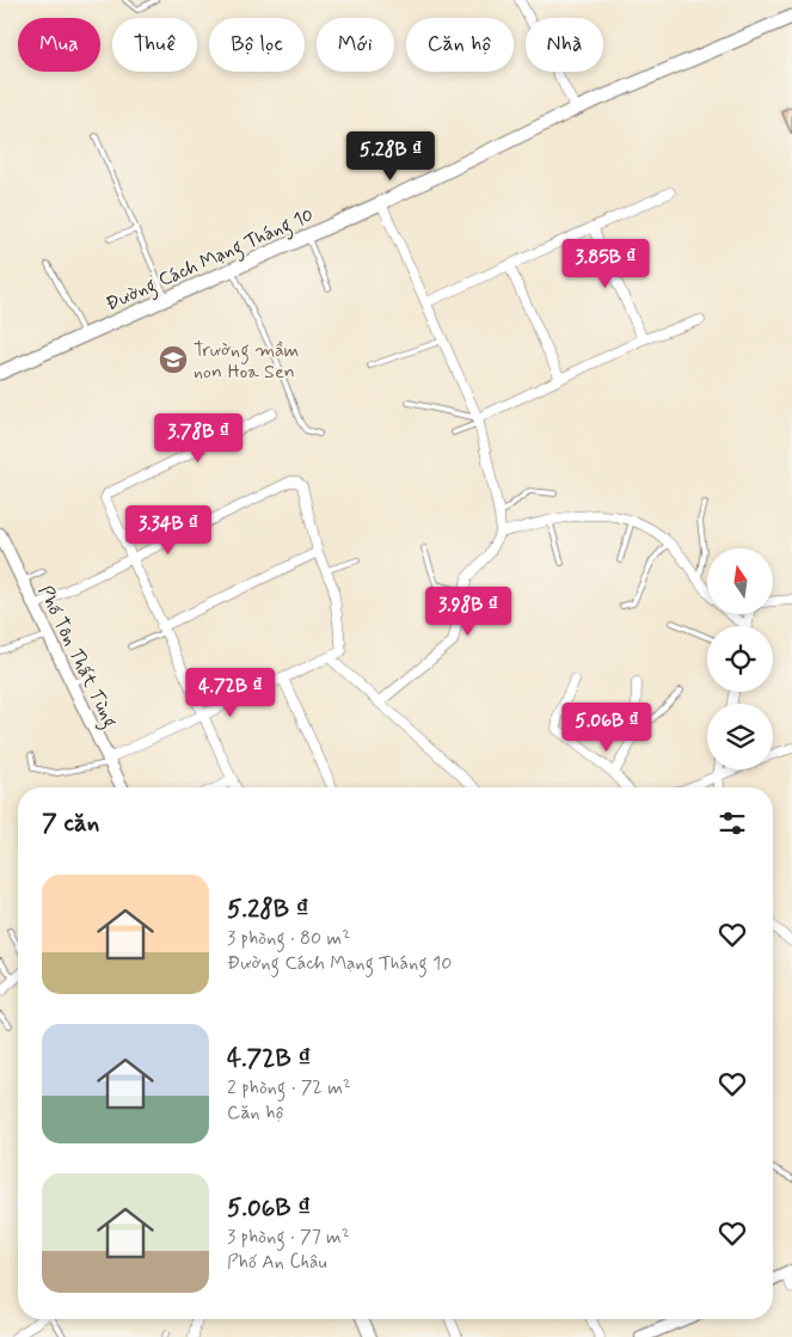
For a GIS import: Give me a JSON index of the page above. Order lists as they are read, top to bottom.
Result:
{
  "streets": {
    "main road": ["Đường Cách Mạng Tháng 10"],
    "street": ["Phố Tôn Thất Tùng"]
  },
  "places": {
    "school or university": ["Trường mầm non Hoa Sen"]
  },
  "north": "top",
  "page": {
    "chip": [
      "Mua",
      "Thuê",
      "Bộ lọc",
      "Mới",
      "Căn hộ",
      "Nhà"
    ],
    "price": [
      "5.28B ₫",
      "3.85B ₫",
      "3.78B ₫",
      "3.34B ₫",
      "3.98B ₫",
      "4.72B ₫",
      "5.06B ₫"
    ],
    "heading": "7 căn",
    "list": [
      {
        "name": "5.28B ₫",
        "note": "3 phòng · 80 m² · Đường Cách Mạng Tháng 10"
      },
      {
        "name": "4.72B ₫",
        "note": "2 phòng · 72 m² · Căn hộ"
      },
      {
        "name": "5.06B ₫",
        "note": "3 phòng · 77 m² · Phố An Châu"
      }
    ]
  }
}
